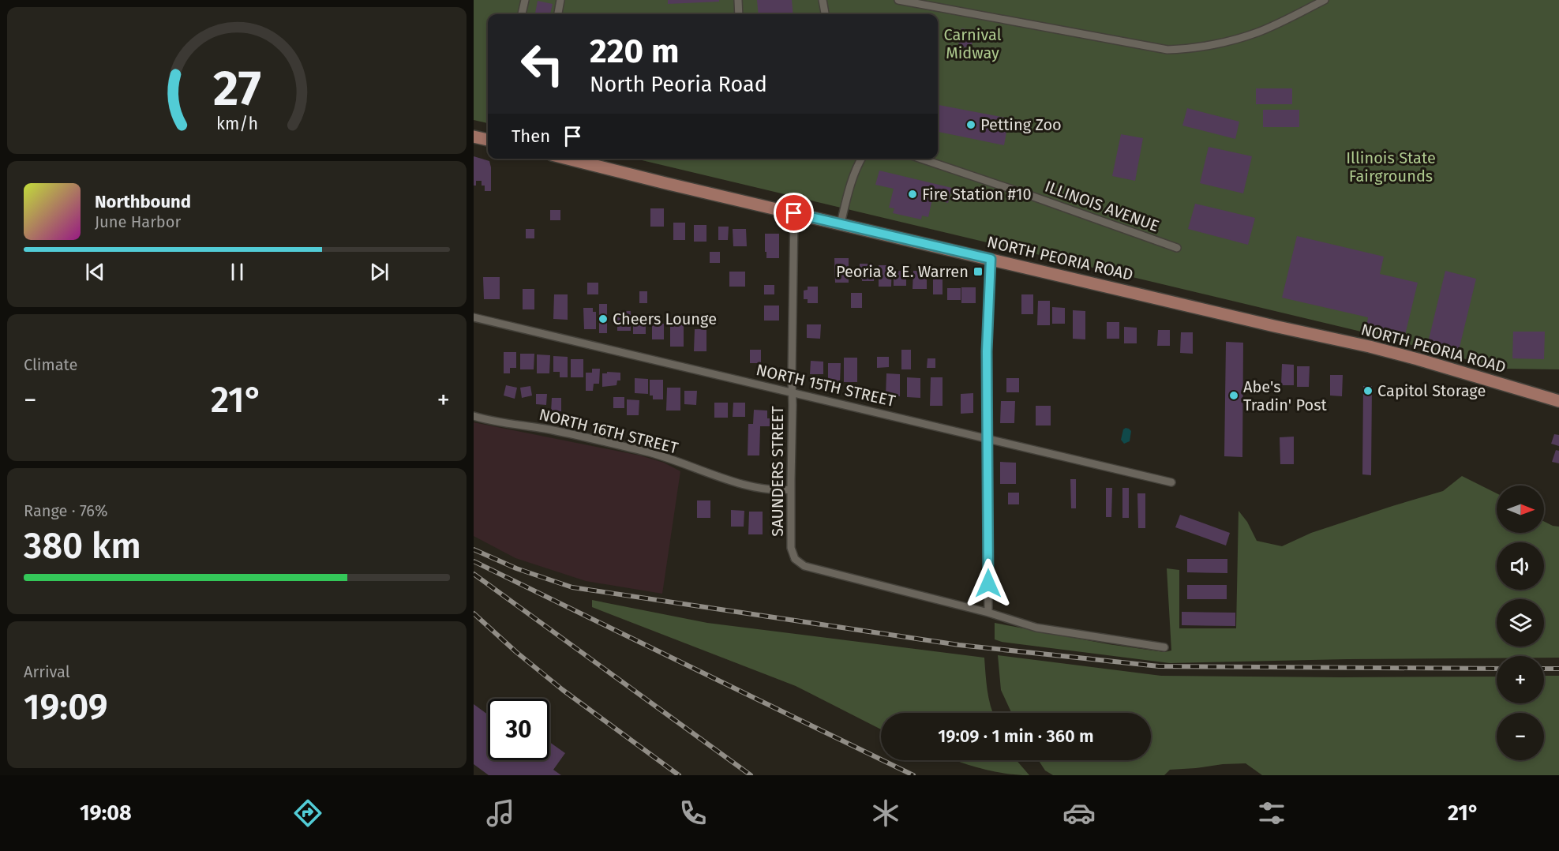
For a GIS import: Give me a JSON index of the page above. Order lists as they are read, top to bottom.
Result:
{
  "streets": {
    "main road": ["NORTH PEORIA ROAD"],
    "street": [
      "ILLINOIS AVENUE",
      "NORTH 15TH STREET",
      "NORTH 16TH STREET",
      "SAUNDERS STREET"
    ]
  },
  "crossings": [
    ["NORTH PEORIA ROAD", "SAUNDERS STREET"],
    ["NORTH 15TH STREET", "SAUNDERS STREET"],
    ["NORTH 16TH STREET", "SAUNDERS STREET"]
  ],
  "parks": ["Carnival Midway", "Illinois State Fairgrounds"],
  "places": {
    "other": [
      "Petting Zoo",
      "Fire Station #10",
      "Cheers Lounge",
      "Capitol Storage",
      "Abe's Tradin' Post"
    ],
    "transit": ["Peoria & E. Warren"]
  },
  "north": "right",
  "page": {
    "turn": ["220 m", "North Peoria Road"],
    "then": "Then",
    "song": ["Northbound", "June Harbor"],
    "tile": [
      "Climate",
      ["Range · 76%", "380 km"],
      ["Arrival", "19:09"]
    ],
    "heat": ["−", "21°", "+"],
    "map_buttons": ["+", "−"],
    "limit": "30",
    "trip": "19:09 · 1 min · 360 m",
    "tabs": ["19:08", "21°"],
    "gauge": ["27", "km/h"]
  }
}
